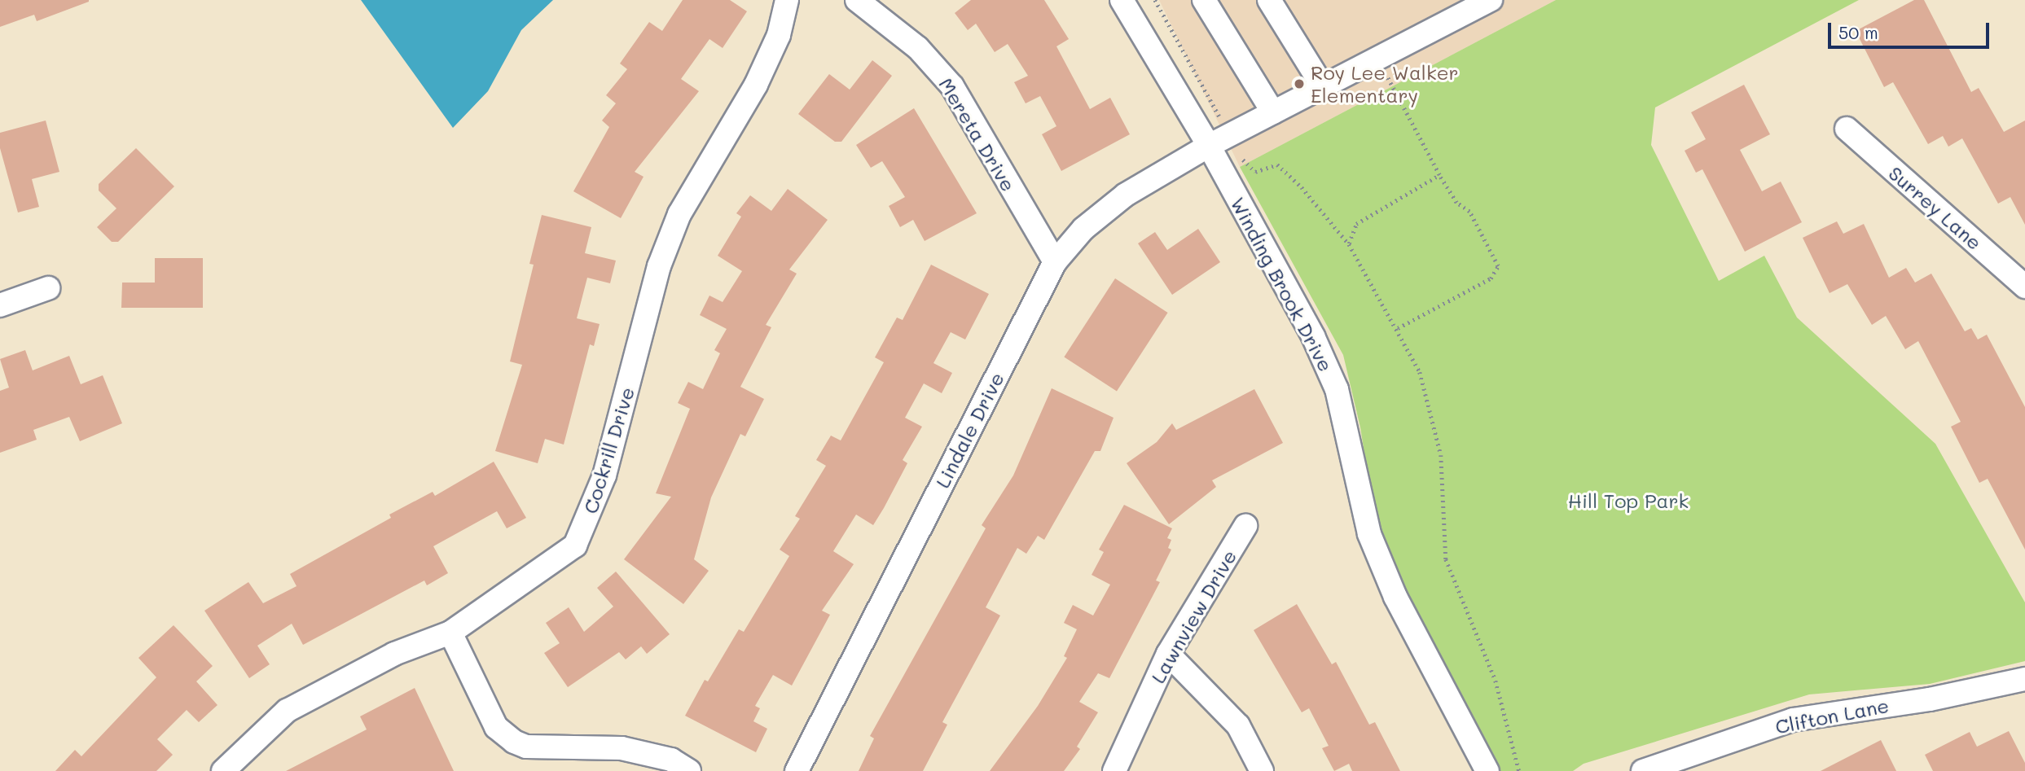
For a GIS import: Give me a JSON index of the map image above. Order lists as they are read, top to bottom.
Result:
{
  "streets": {
    "street": [
      "Mereta Drive",
      "Surrey Lane",
      "Winding Brook Drive",
      "Lindale Drive",
      "Cockrill Drive",
      "Lawnview Drive",
      "Clifton Lane"
    ]
  },
  "crossings": [
    ["Mereta Drive", "Lindale Drive"],
    ["Winding Brook Drive", "Lindale Drive"]
  ],
  "parks": ["Hill Top Park"],
  "places": ["Roy Lee Walker Elementary"],
  "scale_bar": "50 m"
}
